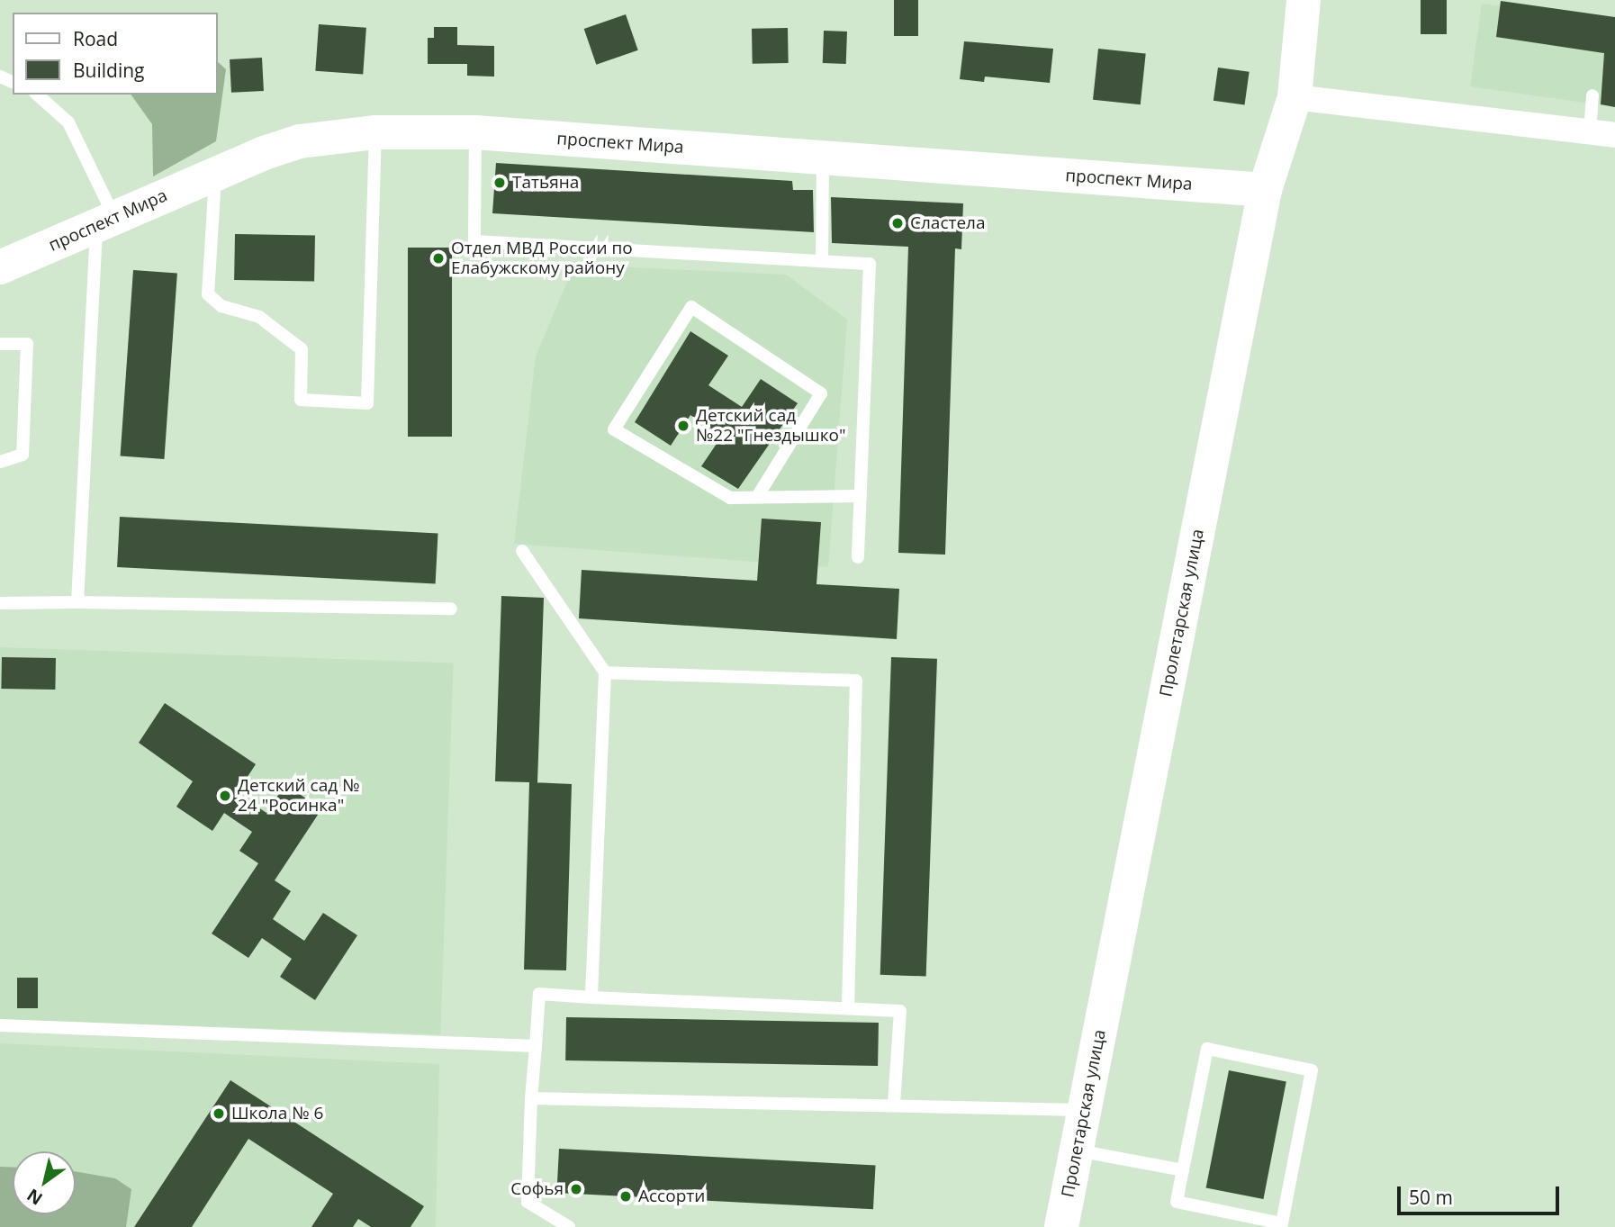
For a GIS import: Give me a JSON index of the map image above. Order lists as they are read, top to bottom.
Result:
{
  "streets": {
    "street": ["проспект Мира", "Пролетарская улица"]
  },
  "crossings": [
    ["проспект Мира", "Пролетарская улица"]
  ],
  "places": [
    "Татьяна",
    "Сластела",
    "Отдел МВД России по Елабужскому району",
    "Детский сад №22 \"Гнездышко\"",
    "Детский сад № 24 \"Росинка\"",
    "Школа № 6",
    "Софья",
    "Ассорти"
  ],
  "legend": ["Road", "Building"],
  "scale_bar": "50 m",
  "north": "bottom left"
}
